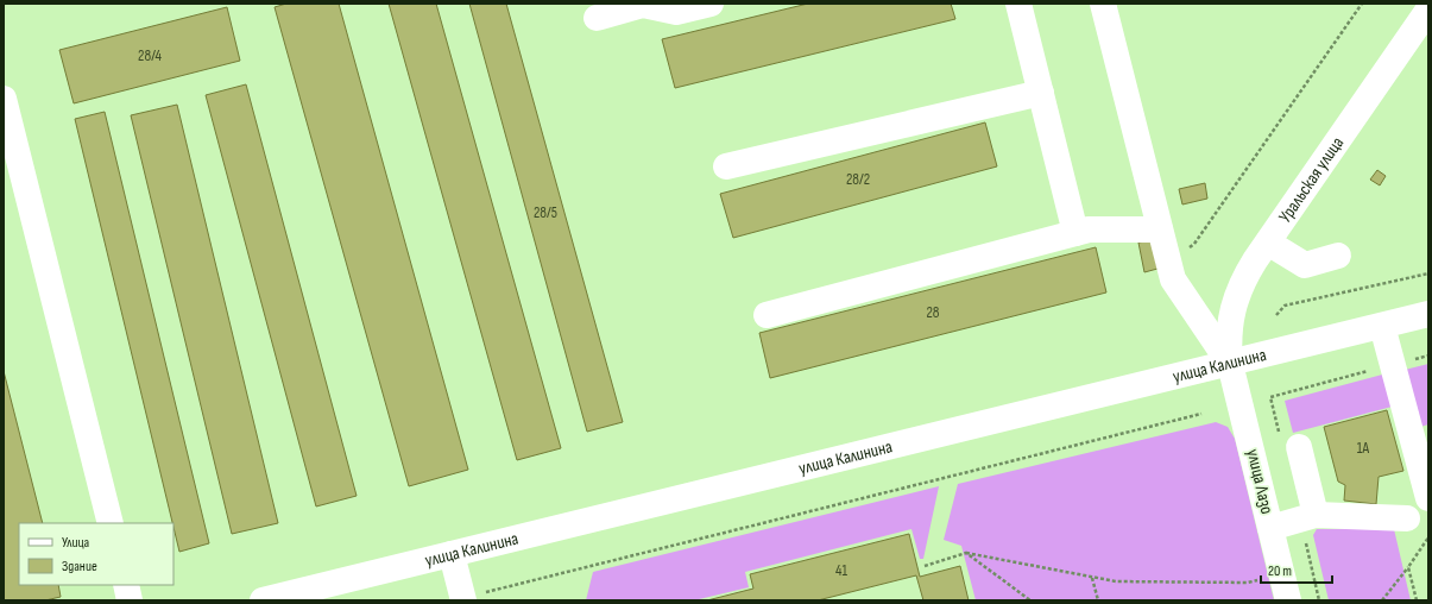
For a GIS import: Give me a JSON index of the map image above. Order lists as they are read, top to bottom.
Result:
{
  "streets": {
    "street": ["Уральская улица", "улица Калинина", "улица Лазо"]
  },
  "crossings": [
    ["Уральская улица", "улица Калинина"],
    ["Уральская улица", "улица Лазо"],
    ["улица Калинина", "улица Лазо"]
  ],
  "house_numbers": [
    "28/4",
    "28/2",
    "28/5",
    "28",
    "1А",
    "41"
  ],
  "legend": ["Улица", "Здание"],
  "scale_bar": "20 m"
}
